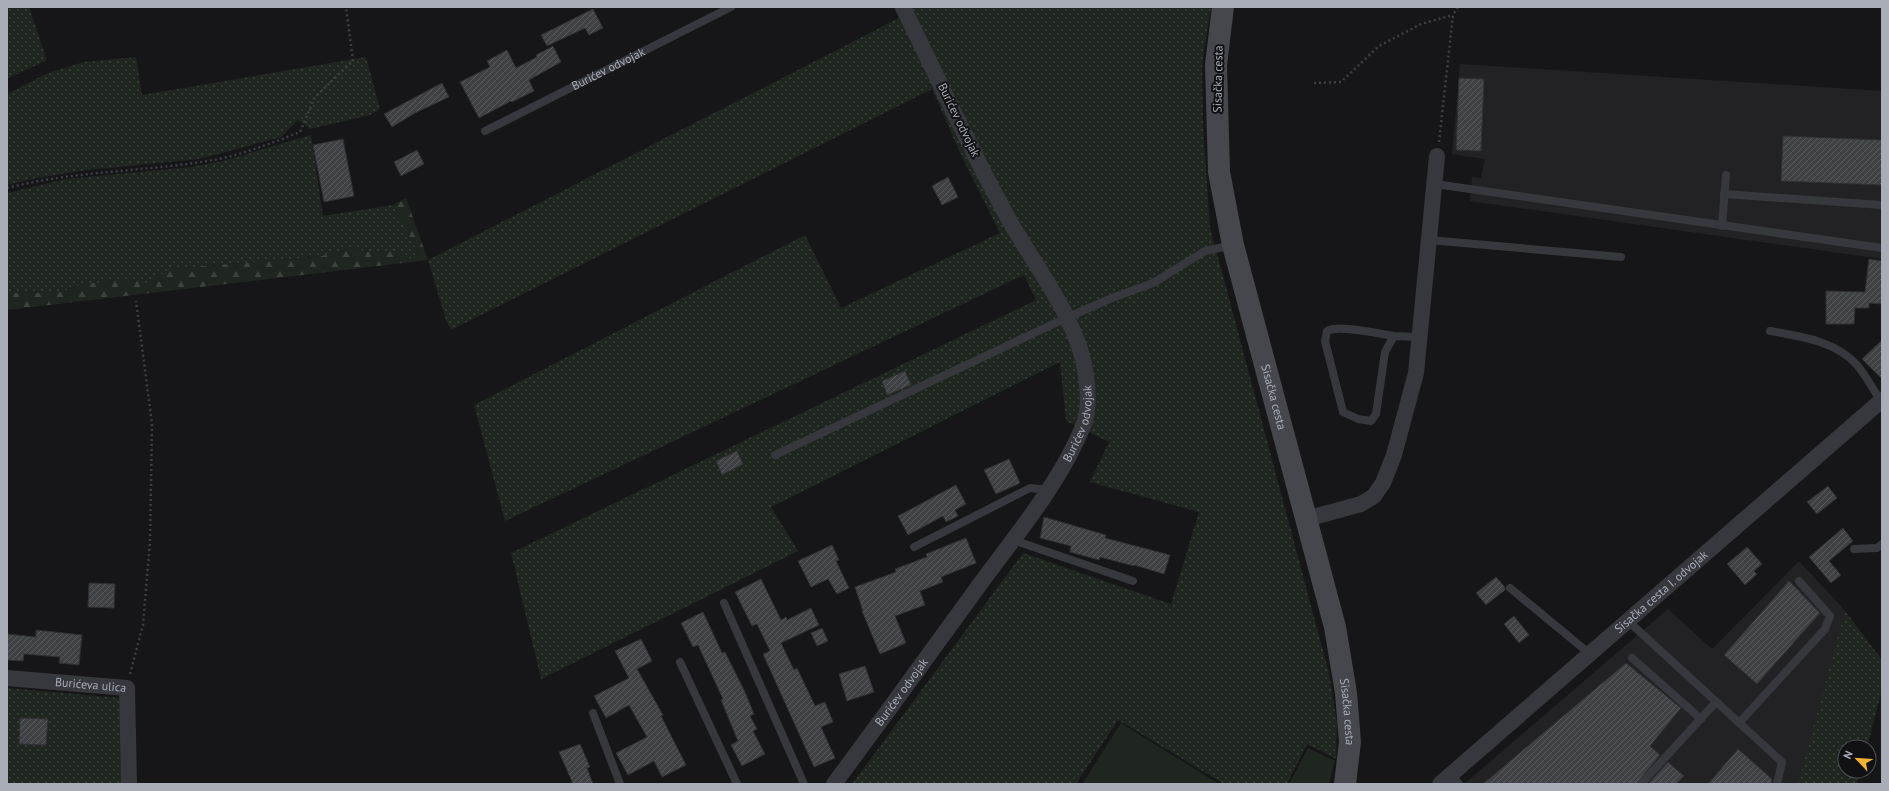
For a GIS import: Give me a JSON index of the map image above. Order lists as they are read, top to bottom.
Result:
{
  "streets": {
    "main road": ["Sisačka cesta"],
    "street": ["Burićev odvojak", "Sisačka cesta I. odvojak", "Burićeva ulica"]
  },
  "north": "top left"
}
